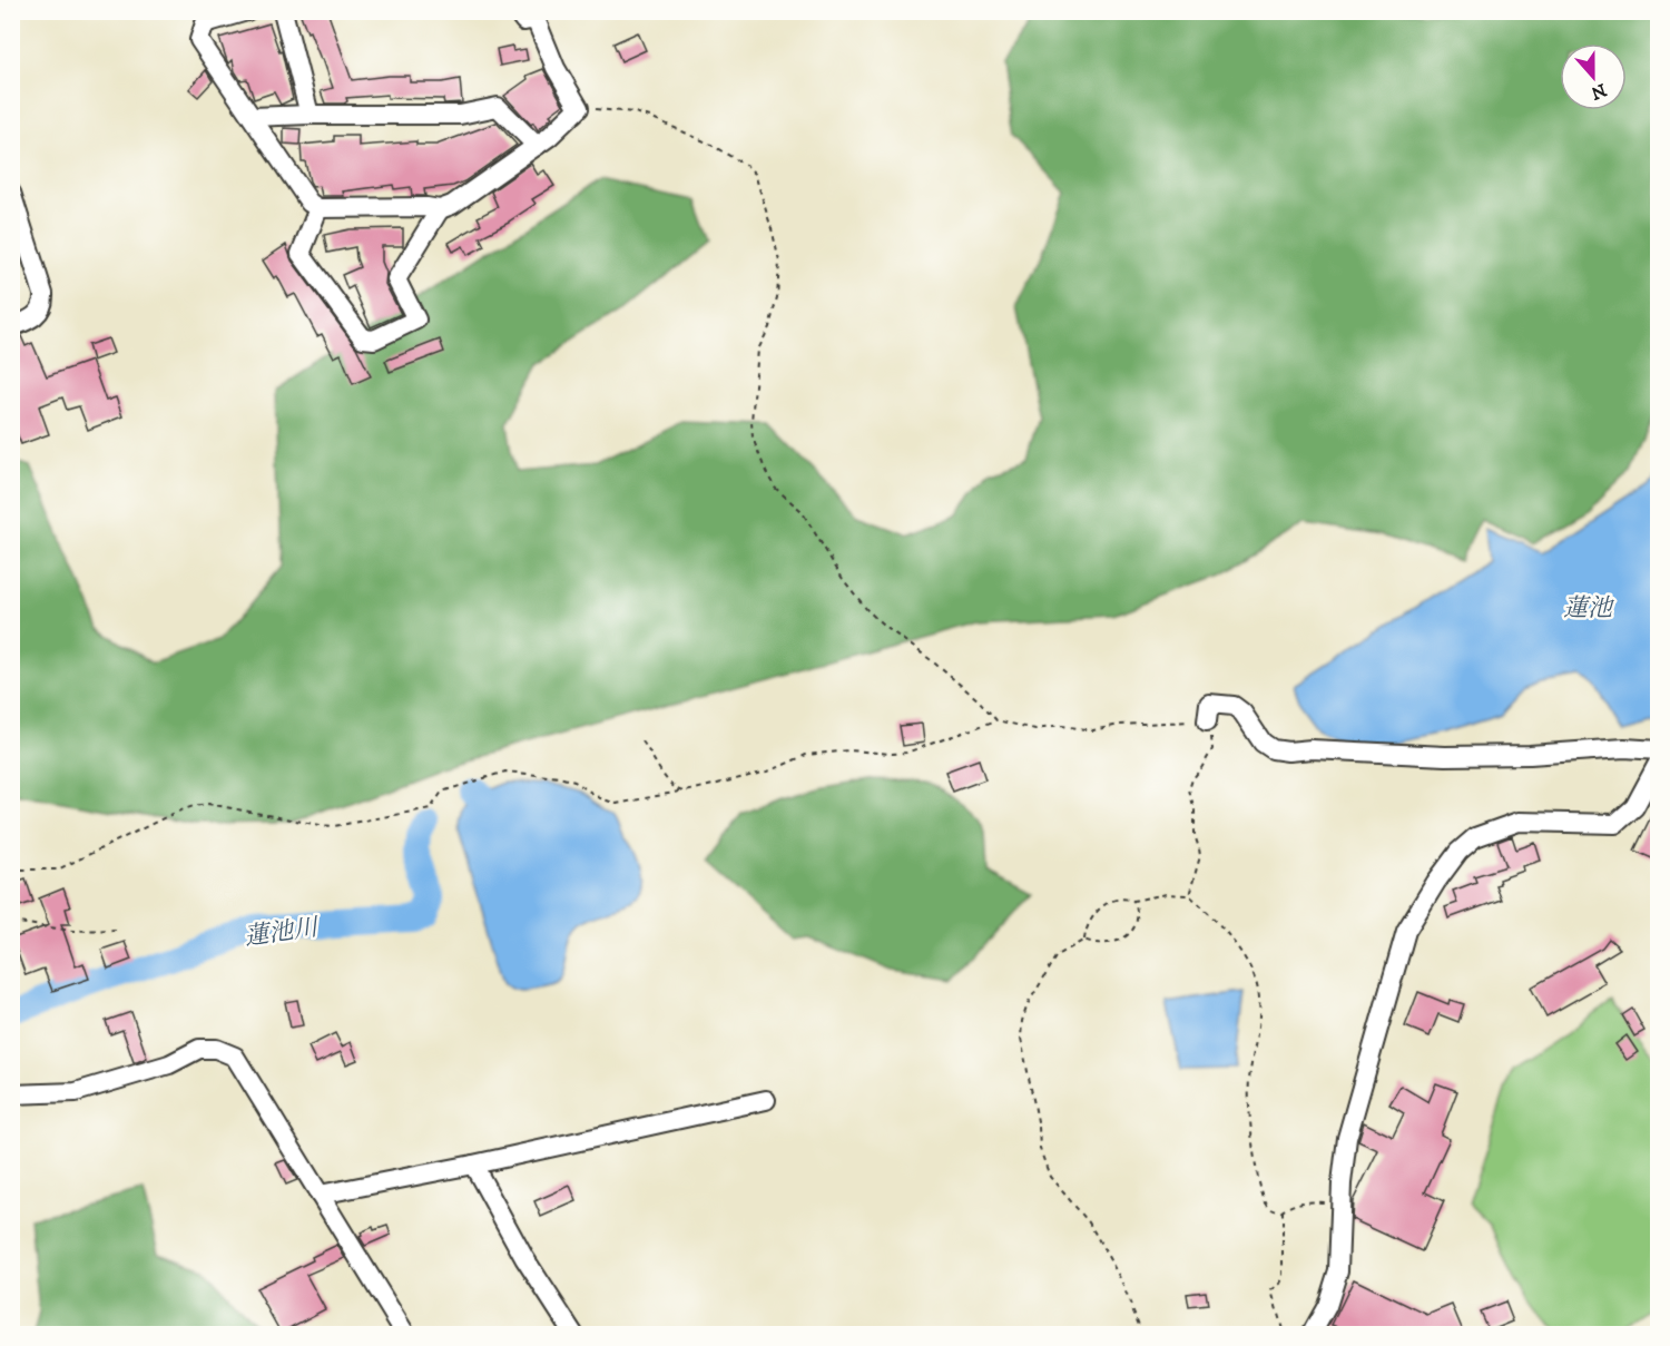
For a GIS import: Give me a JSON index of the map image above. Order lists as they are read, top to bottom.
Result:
{
  "water": ["蓮池", "蓮池川"],
  "north": "bottom"
}
